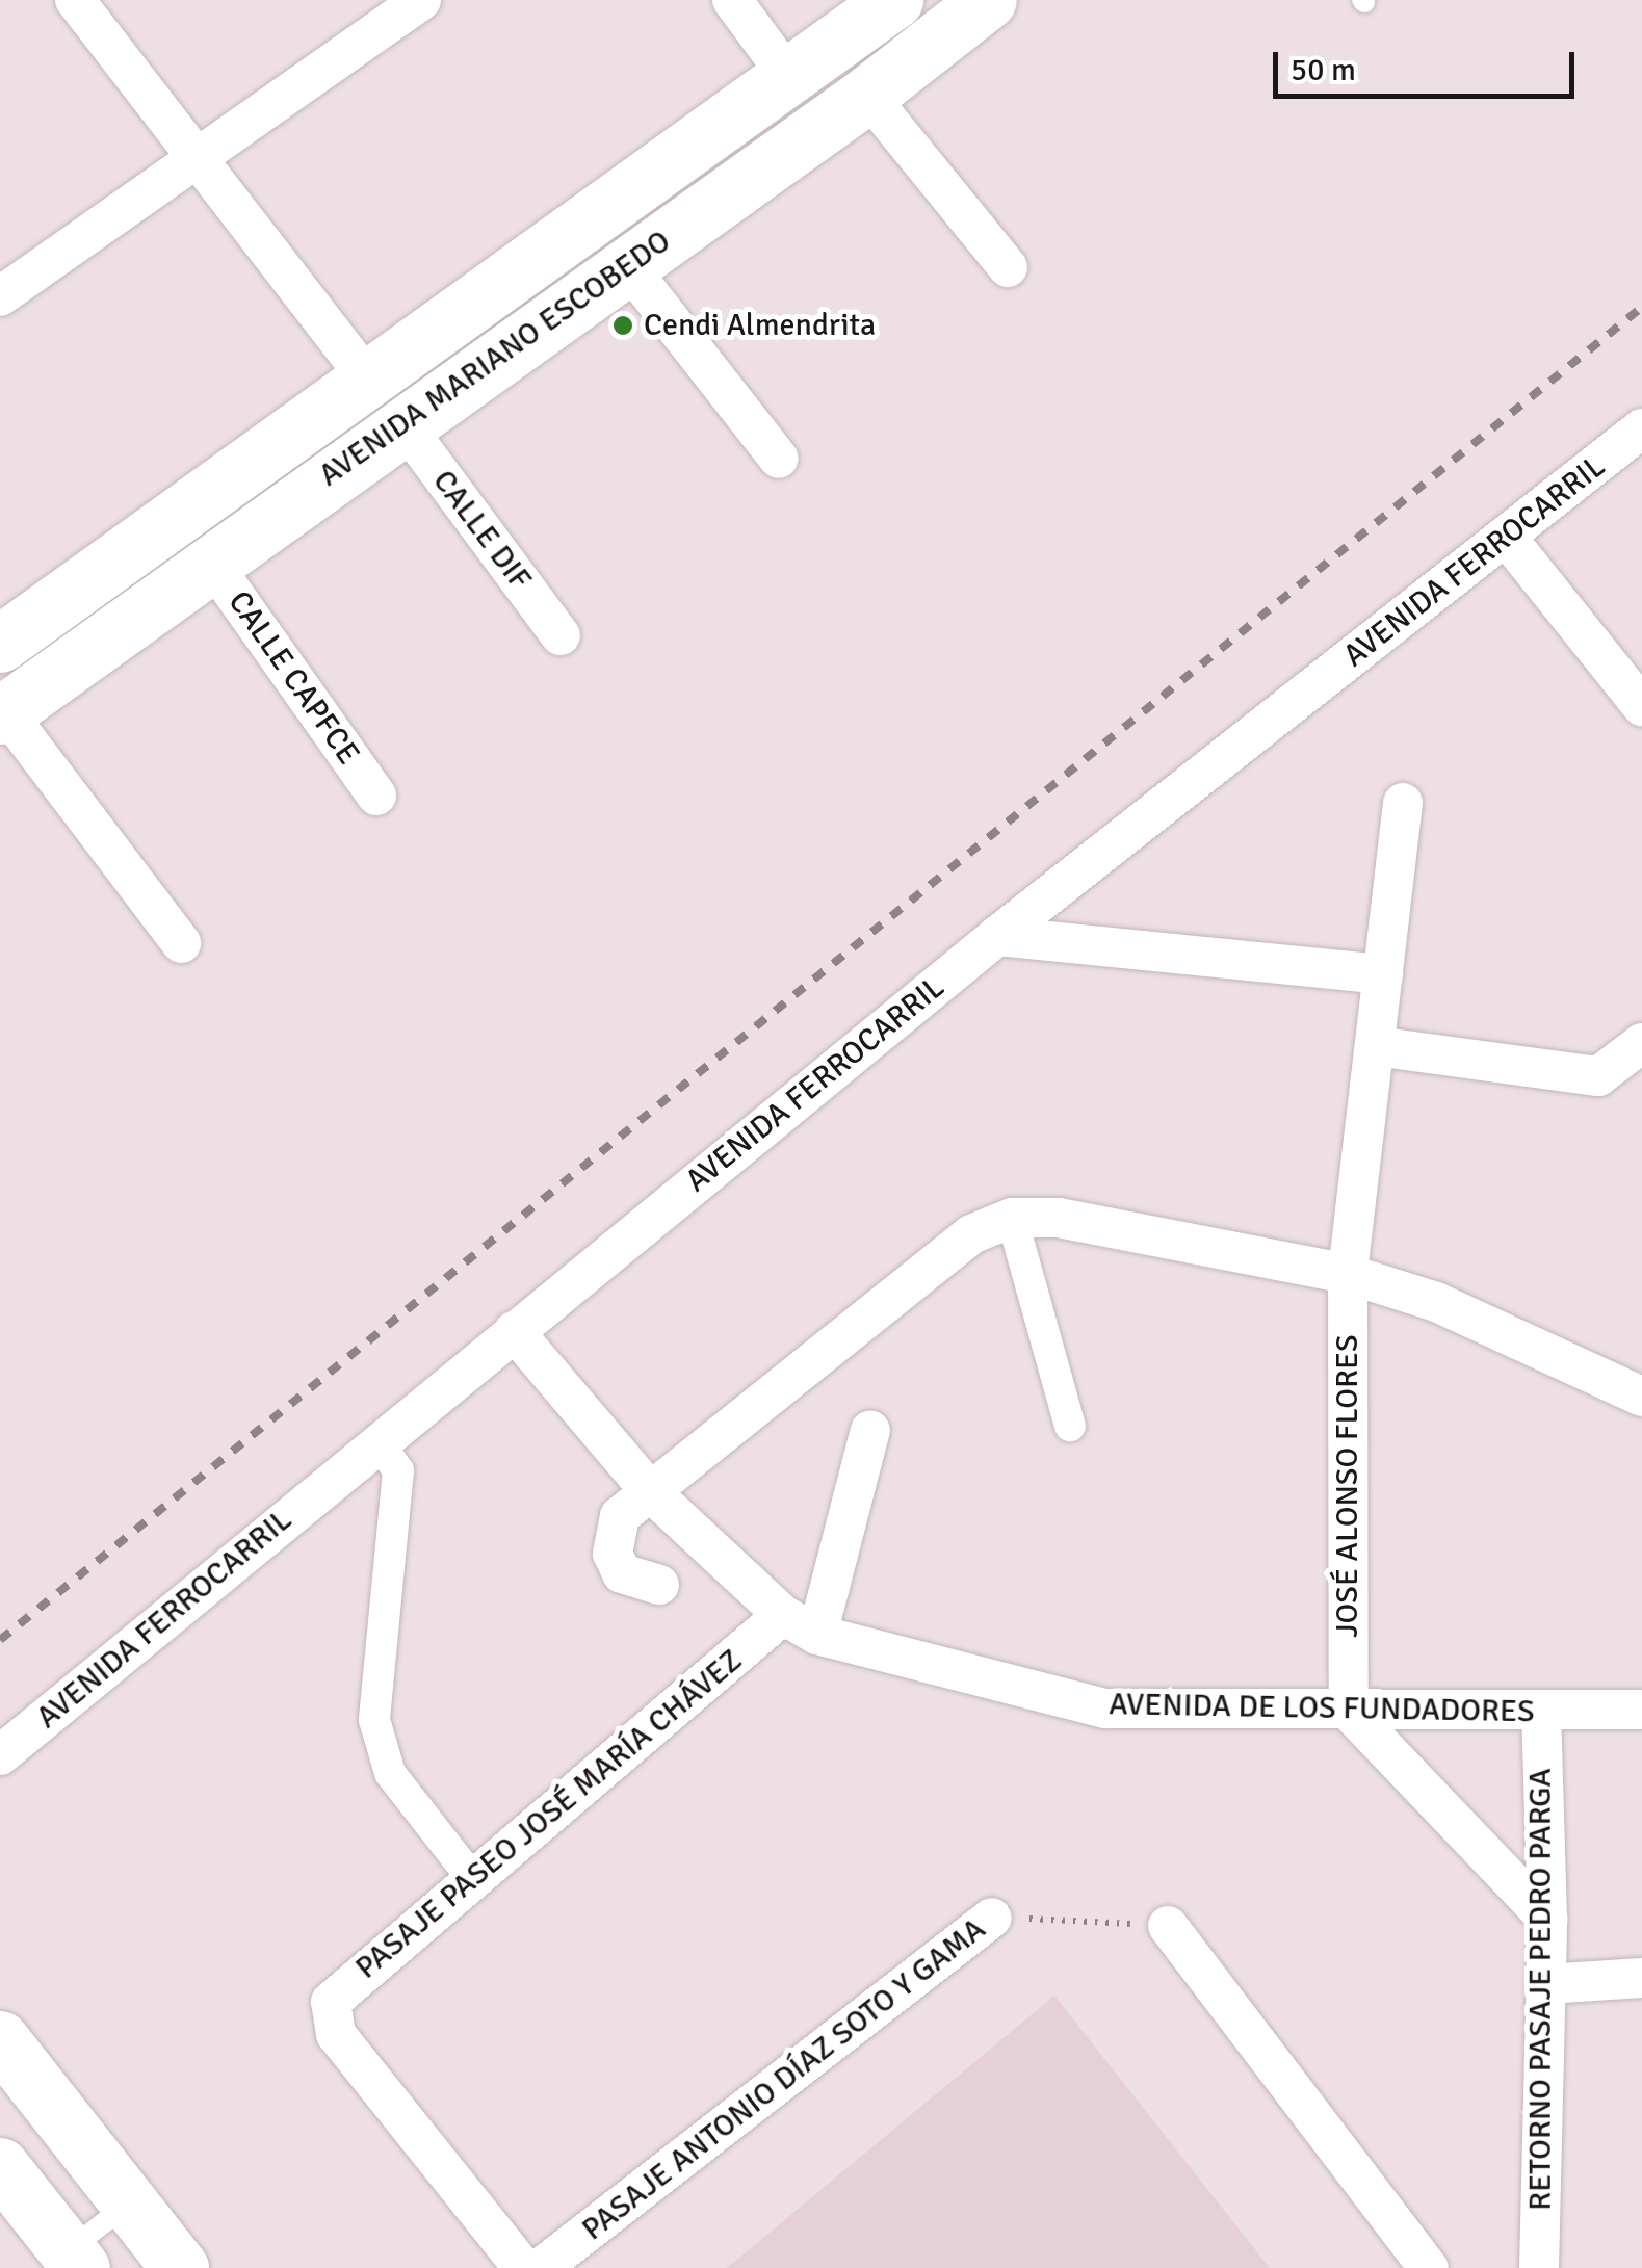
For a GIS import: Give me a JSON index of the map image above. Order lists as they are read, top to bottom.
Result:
{
  "streets": {
    "main road": ["AVENIDA MARIANO ESCOBEDO"],
    "street": [
      "CALLE DIF",
      "AVENIDA FERROCARRIL",
      "CALLE CAPFCE",
      "JOSÉ ALONSO FLORES",
      "AVENIDA DE LOS FUNDADORES",
      "PASAJE PASEO JOSÉ MARÍA CHÁVEZ",
      "RETORNO PASAJE PEDRO PARGA",
      "PASAJE ANTONIO DÍAZ SOTO Y GAMA"
    ]
  },
  "crossings": [
    ["AVENIDA MARIANO ESCOBEDO", "CALLE DIF"],
    ["AVENIDA MARIANO ESCOBEDO", "CALLE CAPFCE"],
    ["AVENIDA FERROCARRIL", "AVENIDA DE LOS FUNDADORES"],
    ["JOSÉ ALONSO FLORES", "AVENIDA DE LOS FUNDADORES"],
    ["AVENIDA DE LOS FUNDADORES", "PASAJE PASEO JOSÉ MARÍA CHÁVEZ"],
    ["AVENIDA DE LOS FUNDADORES", "RETORNO PASAJE PEDRO PARGA"]
  ],
  "places": ["Cendi Almendrita"],
  "scale_bar": "50 m"
}
